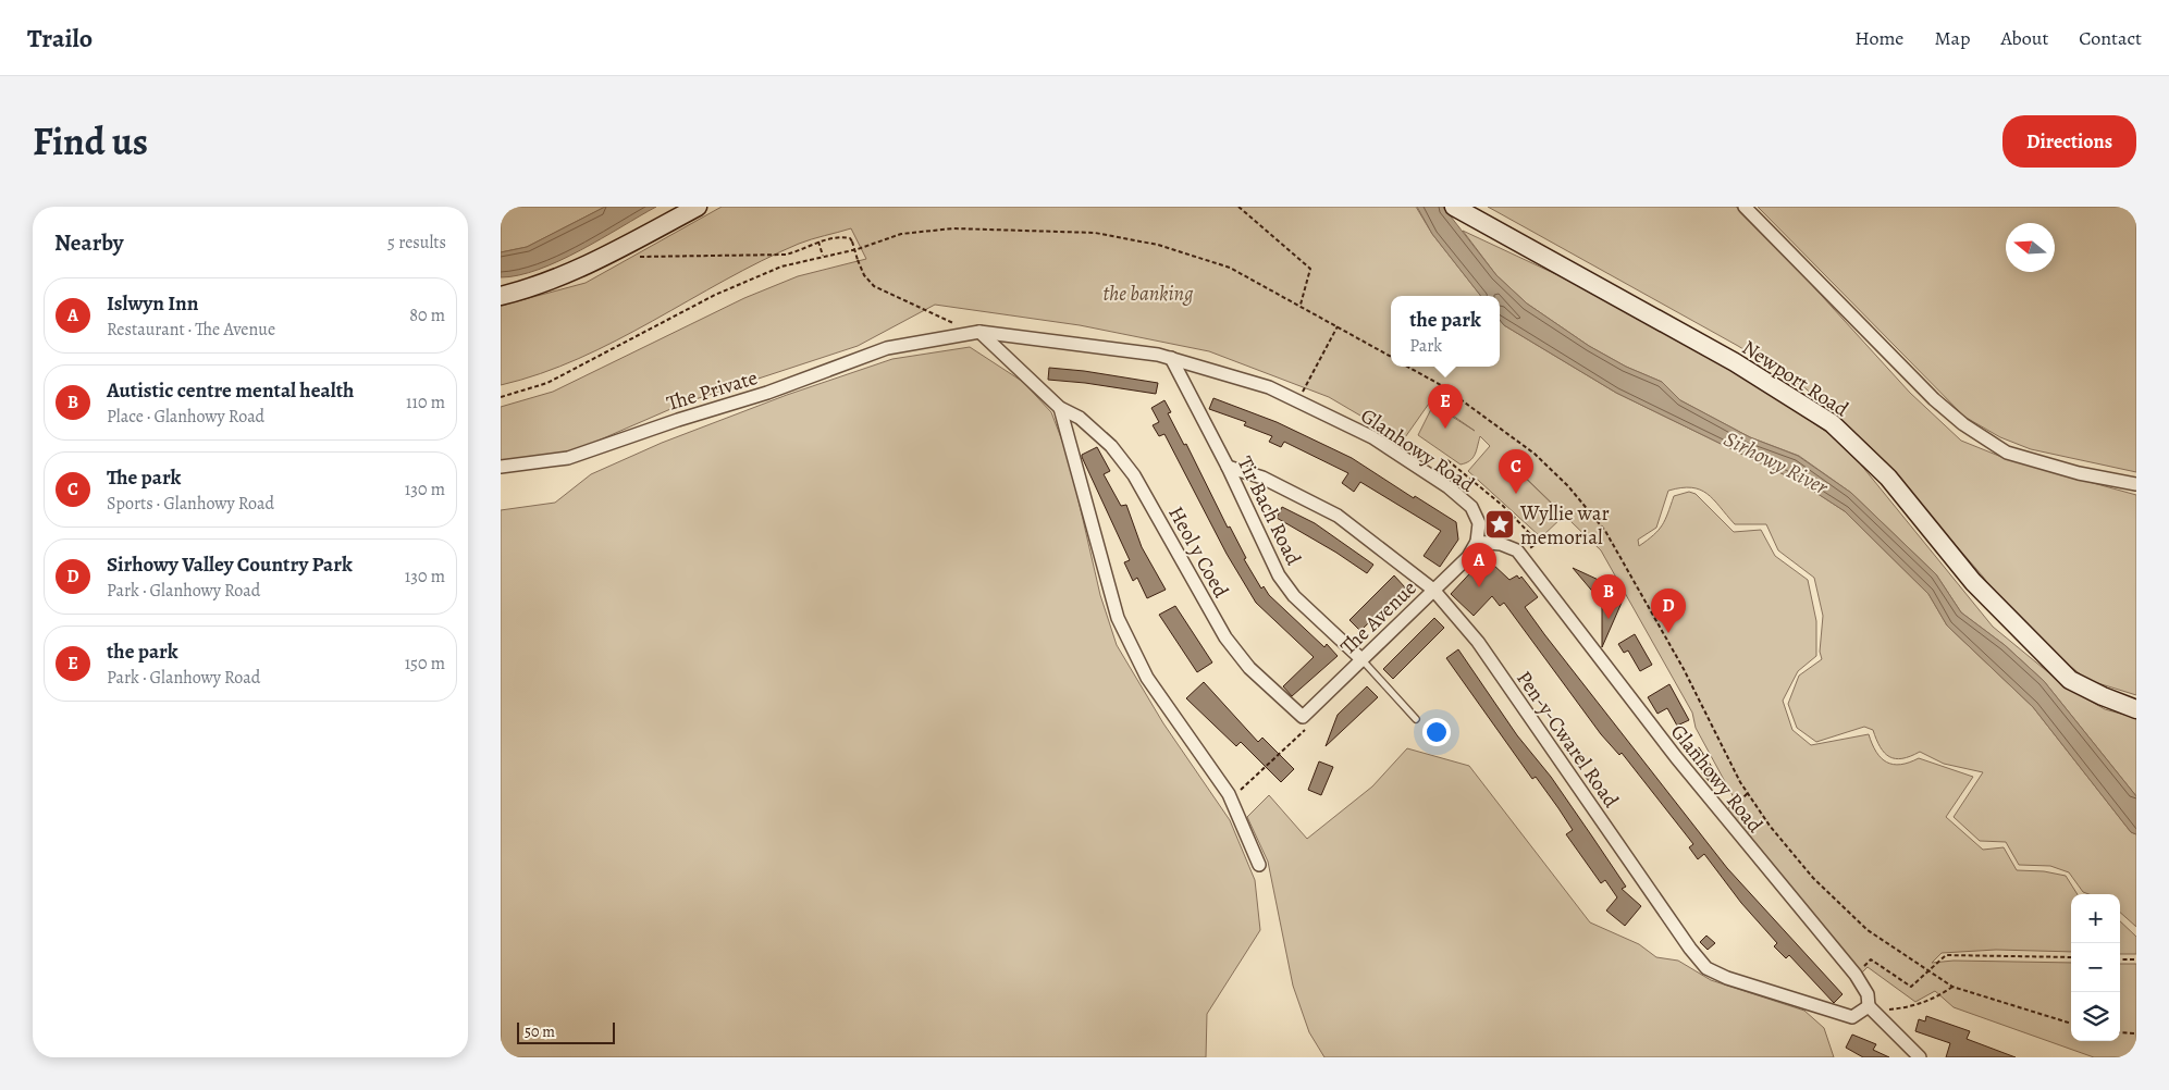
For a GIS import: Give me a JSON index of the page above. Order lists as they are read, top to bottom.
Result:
{
  "streets": {
    "main road": ["Newport Road"],
    "street": [
      "The Private",
      "Glanhowy Road",
      "Tir Bach Road",
      "Heol y Coed",
      "The Avenue",
      "Pen-y-Cwarel Road"
    ]
  },
  "crossings": [
    ["The Private", "Glanhowy Road"],
    ["Glanhowy Road", "Tir Bach Road"],
    ["Glanhowy Road", "Heol y Coed"],
    ["Glanhowy Road", "The Avenue"],
    ["Glanhowy Road", "Pen-y-Cwarel Road"],
    ["Tir Bach Road", "The Avenue"],
    ["Tir Bach Road", "Pen-y-Cwarel Road"],
    ["Heol y Coed", "The Avenue"],
    ["The Avenue", "Pen-y-Cwarel Road"]
  ],
  "water": ["Sirhowy River"],
  "parks": ["the banking"],
  "places": {
    "place": ["Wyllie war memorial"]
  },
  "scale_bar": "50 m",
  "north": "left",
  "page": {
    "header": "Trailo",
    "nav": [
      "Home",
      "Map",
      "About",
      "Contact"
    ],
    "title": "Find us",
    "buttons": "Directions",
    "heading": ["Nearby", "5 results"],
    "list": [
      {
        "mark": "A",
        "name": "Islwyn Inn",
        "note": "Restaurant · The Avenue",
        "value": "80 m"
      },
      {
        "mark": "B",
        "name": "Autistic centre mental health",
        "note": "Place · Glanhowy Road",
        "value": "110 m"
      },
      {
        "mark": "C",
        "name": "The park",
        "note": "Sports · Glanhowy Road",
        "value": "130 m"
      },
      {
        "mark": "D",
        "name": "Sirhowy Valley Country Park",
        "note": "Park · Glanhowy Road",
        "value": "130 m"
      },
      {
        "mark": "E",
        "name": "the park",
        "note": "Park · Glanhowy Road",
        "value": "150 m"
      }
    ],
    "popup": ["the park", "Park"],
    "pins": [
      "E",
      "C",
      "A",
      "B",
      "D"
    ],
    "map_buttons": ["+", "−"],
    "scale": "50 m"
  }
}
